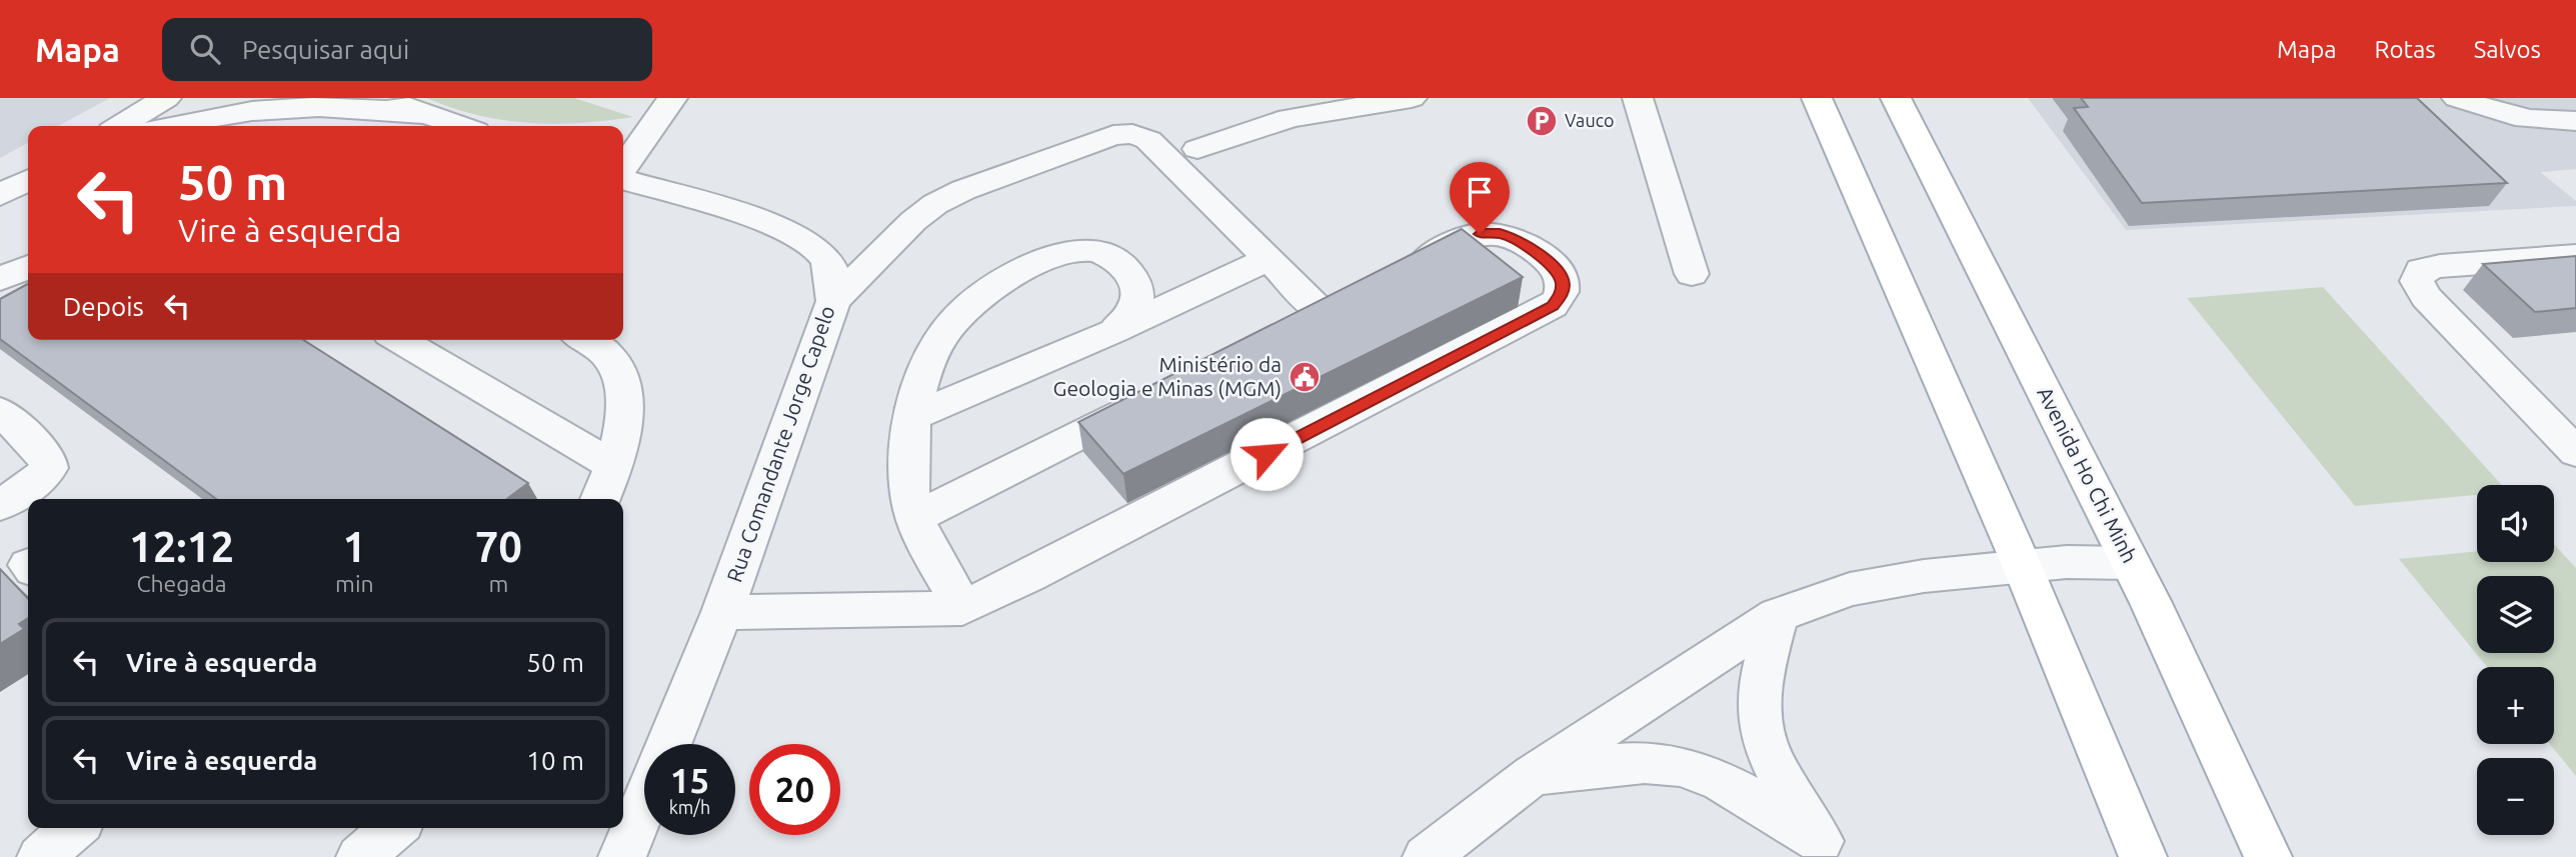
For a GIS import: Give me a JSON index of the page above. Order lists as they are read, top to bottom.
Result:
{
  "streets": {
    "main road": ["Avenida Ho Chi Minh"],
    "street": ["Rua Comandante Jorge Capelo"]
  },
  "places": {
    "parking": ["Vauco"],
    "public building": ["Ministério da Geologia e Minas (MGM)"]
  },
  "page": {
    "header": "Mapa",
    "search": "Pesquisar aqui",
    "nav": ["Mapa", "Rotas", "Salvos"],
    "turn": ["50 m", "Vire à esquerda"],
    "then": "Depois",
    "map_buttons": ["+", "−"],
    "eta": [
      "12:12",
      "Chegada",
      "1",
      "min",
      "70",
      "m"
    ],
    "list": [
      {
        "name": "Vire à esquerda",
        "value": "50 m"
      },
      {
        "name": "Vire à esquerda",
        "value": "10 m"
      }
    ],
    "speed": "15 km/h",
    "limit": "20"
  }
}
